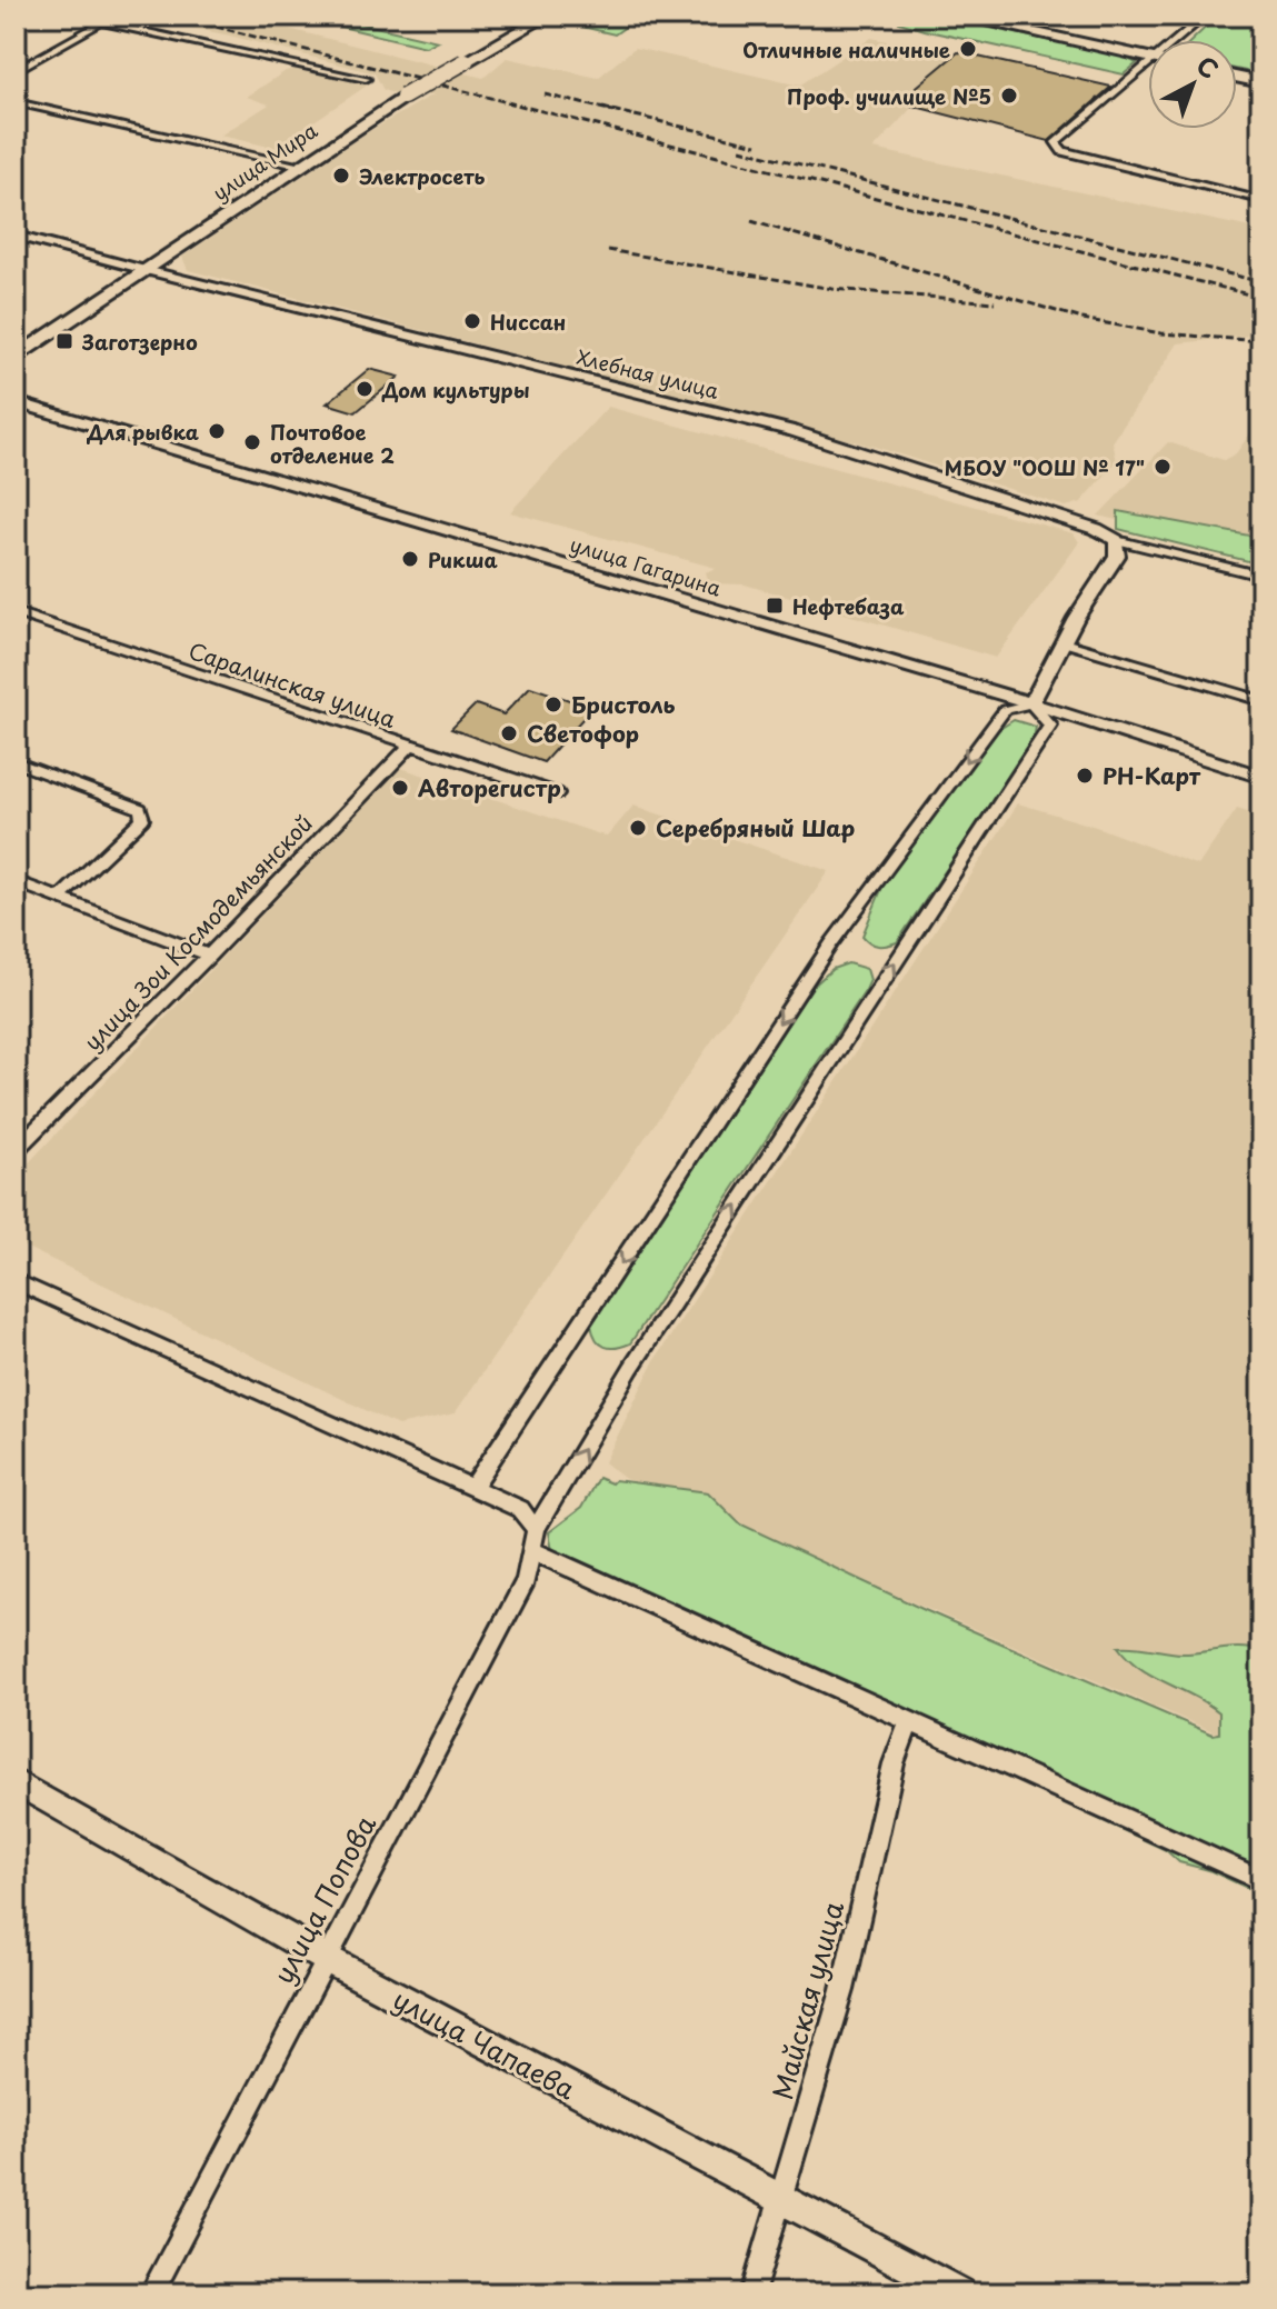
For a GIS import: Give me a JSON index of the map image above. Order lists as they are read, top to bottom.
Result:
{
  "streets": {
    "main road": ["улица Мира"],
    "street": [
      "Хлебная улица",
      "улица Гагарина",
      "Саралинская улица",
      "улица Зои Космодемьянской",
      "улица Попова",
      "Майская улица",
      "улица Чапаева"
    ]
  },
  "crossings": [
    ["улица Мира", "Хлебная улица"],
    ["Саралинская улица", "улица Зои Космодемьянской"],
    ["улица Попова", "улица Чапаева"],
    ["Майская улица", "улица Чапаева"]
  ],
  "places": {
    "other": [
      "Отличные наличные",
      "Проф. училище №5",
      "Электросеть",
      "Ниссан",
      "Дом культуры",
      "Для рывка",
      "Почтовое отделение 2",
      "МБОУ \"ООШ № 17\"",
      "Рикша",
      "Бристоль",
      "Светофор",
      "РН-Карт",
      "Авторегистр",
      "Серебряный Шар"
    ],
    "transit": ["Заготзерно", "Нефтебаза"]
  },
  "north": "top right"
}
